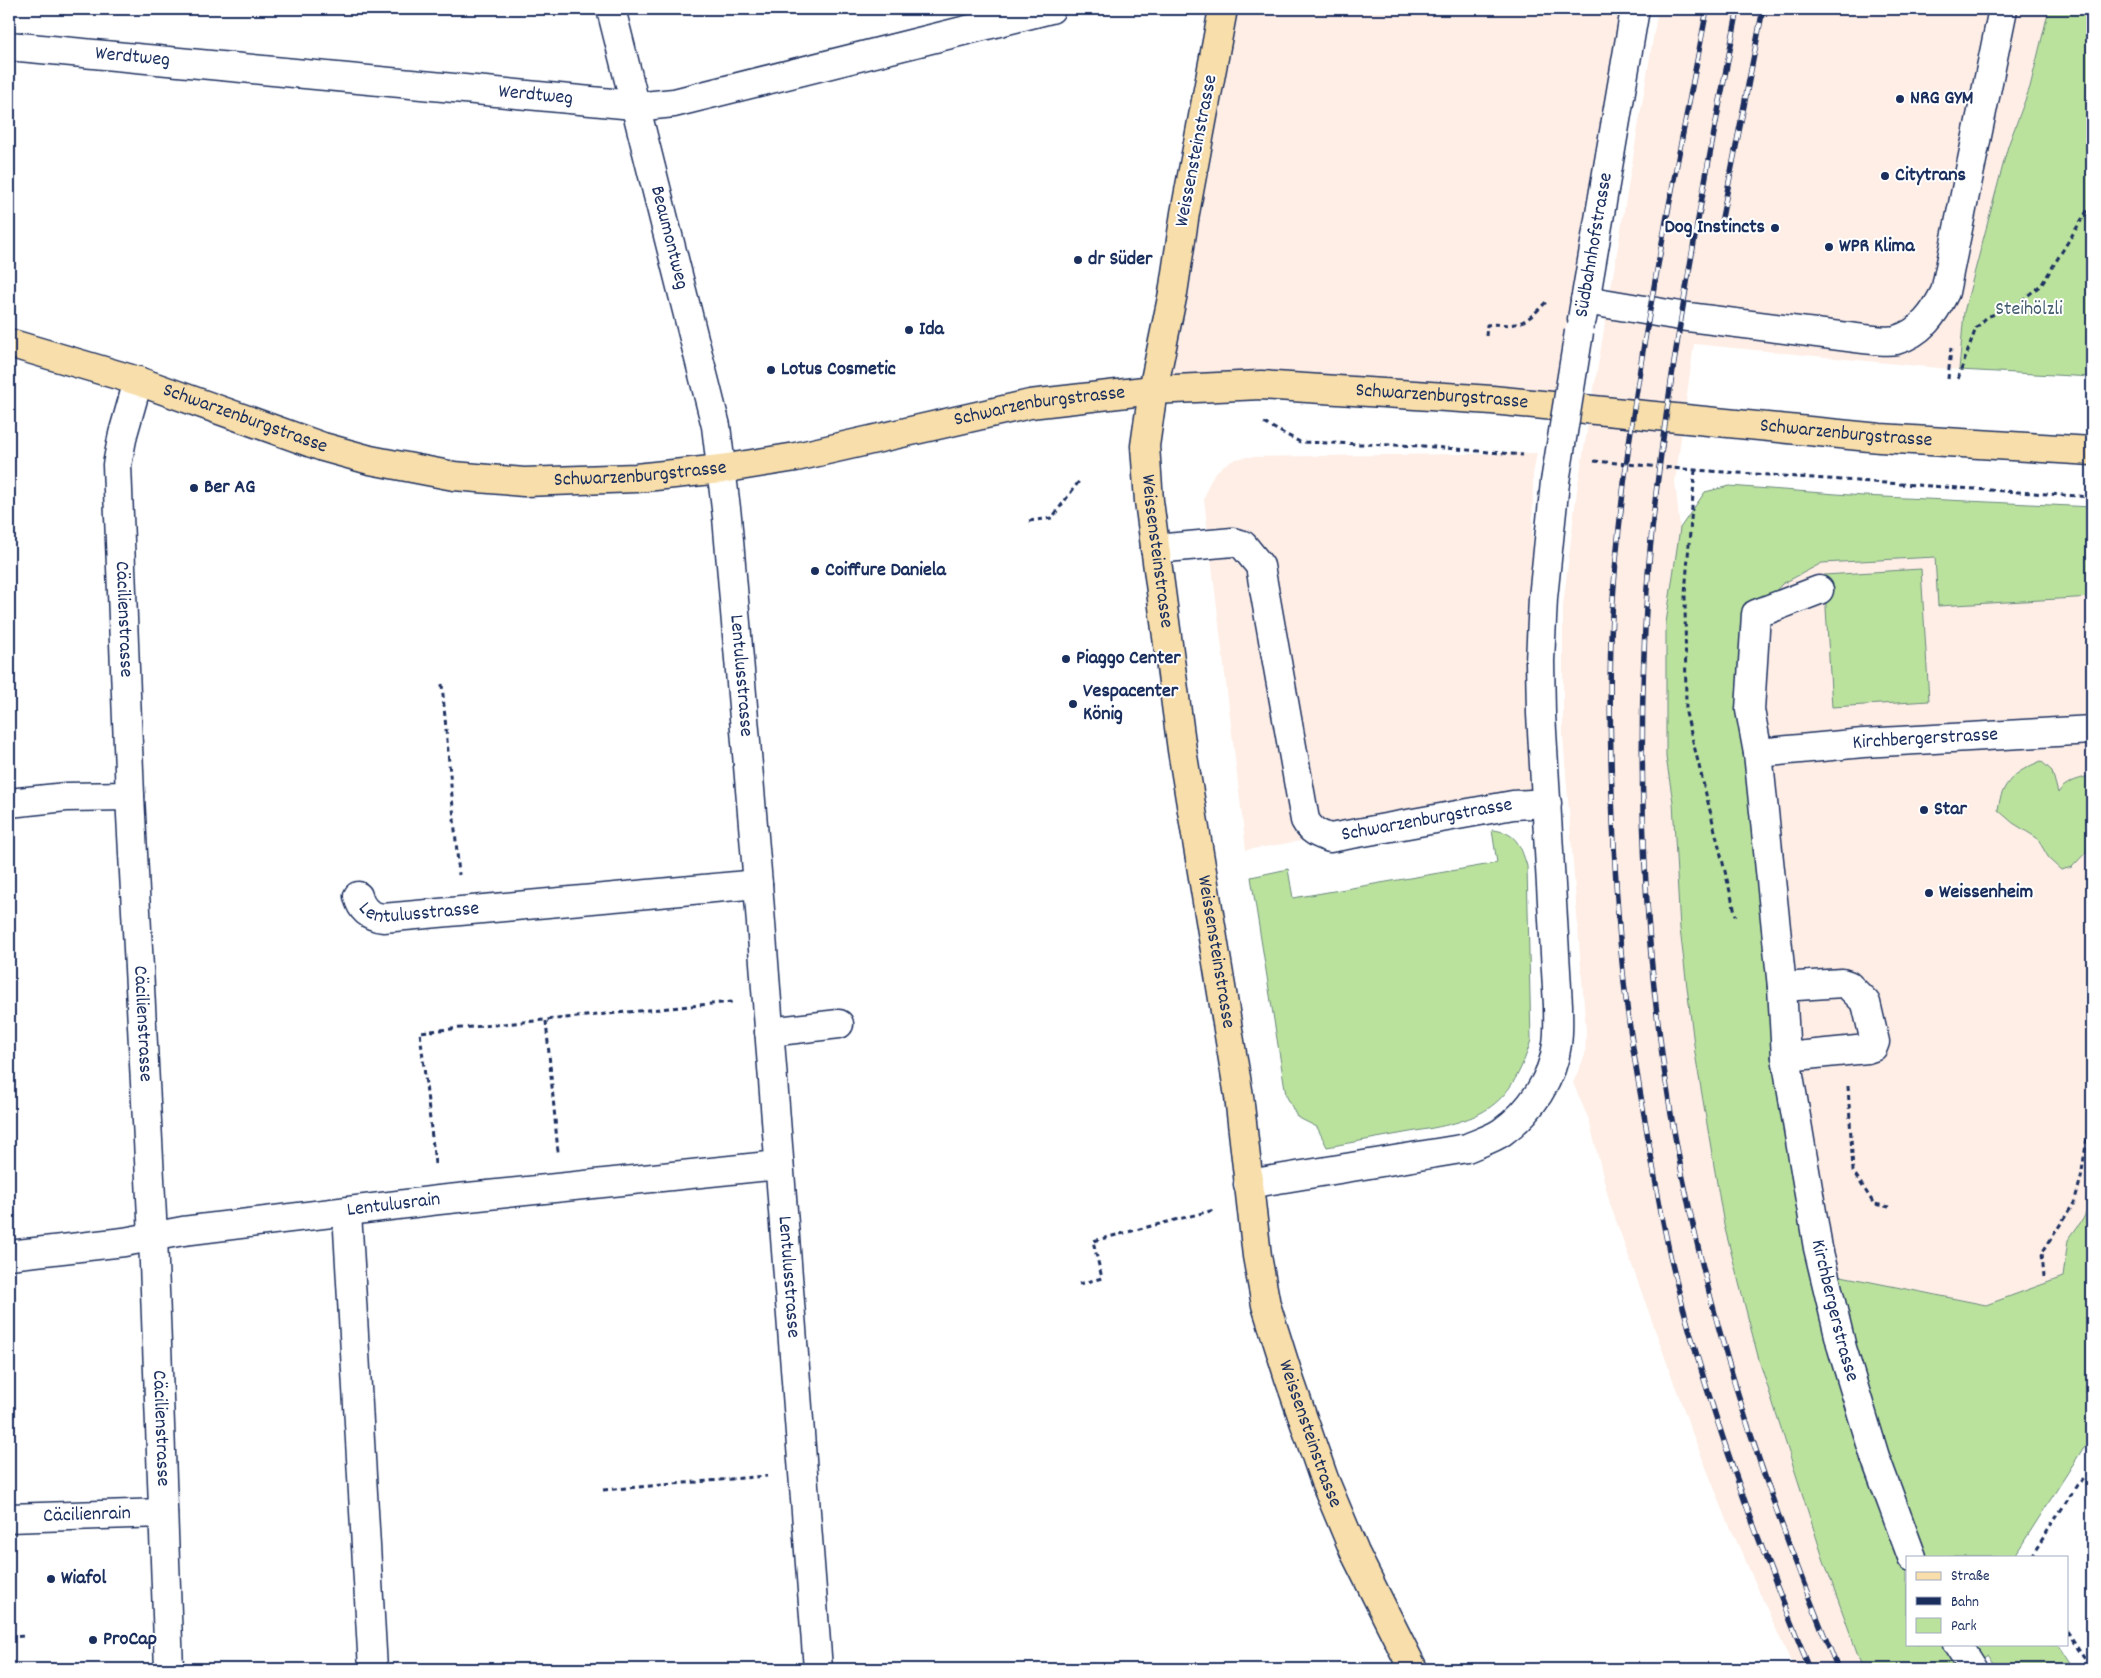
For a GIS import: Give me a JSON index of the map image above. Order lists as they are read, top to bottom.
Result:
{
  "streets": {
    "main road": ["Weissensteinstrasse", "Schwarzenburgstrasse"],
    "street": [
      "Werdtweg",
      "Beaumontweg",
      "Südbahnhofstrasse",
      "Cäcilienstrasse",
      "Lentulusstrasse",
      "Kirchbergerstrasse",
      "Lentulusrain",
      "Cäcilienrain"
    ]
  },
  "crossings": [
    ["Werdtweg", "Beaumontweg"],
    ["Weissensteinstrasse", "Schwarzenburgstrasse"],
    ["Beaumontweg", "Schwarzenburgstrasse"],
    ["Beaumontweg", "Lentulusstrasse"],
    ["Südbahnhofstrasse", "Schwarzenburgstrasse"],
    ["Schwarzenburgstrasse", "Cäcilienstrasse"],
    ["Schwarzenburgstrasse", "Lentulusstrasse"],
    ["Cäcilienstrasse", "Lentulusrain"],
    ["Cäcilienstrasse", "Cäcilienrain"],
    ["Lentulusstrasse", "Lentulusrain"]
  ],
  "parks": ["Steihölzli"],
  "places": [
    "NRG GYM",
    "Citytrans",
    "Dog Instincts",
    "WPR Klima",
    "dr Süder",
    "Ida",
    "Lotus Cosmetic",
    "Ber AG",
    "Coiffure Daniela",
    "Piaggo Center",
    "Vespacenter König",
    "Star",
    "Weissenheim",
    "Wiafol",
    "ProCap"
  ],
  "legend": ["Straße", "Bahn", "Park"]
}
